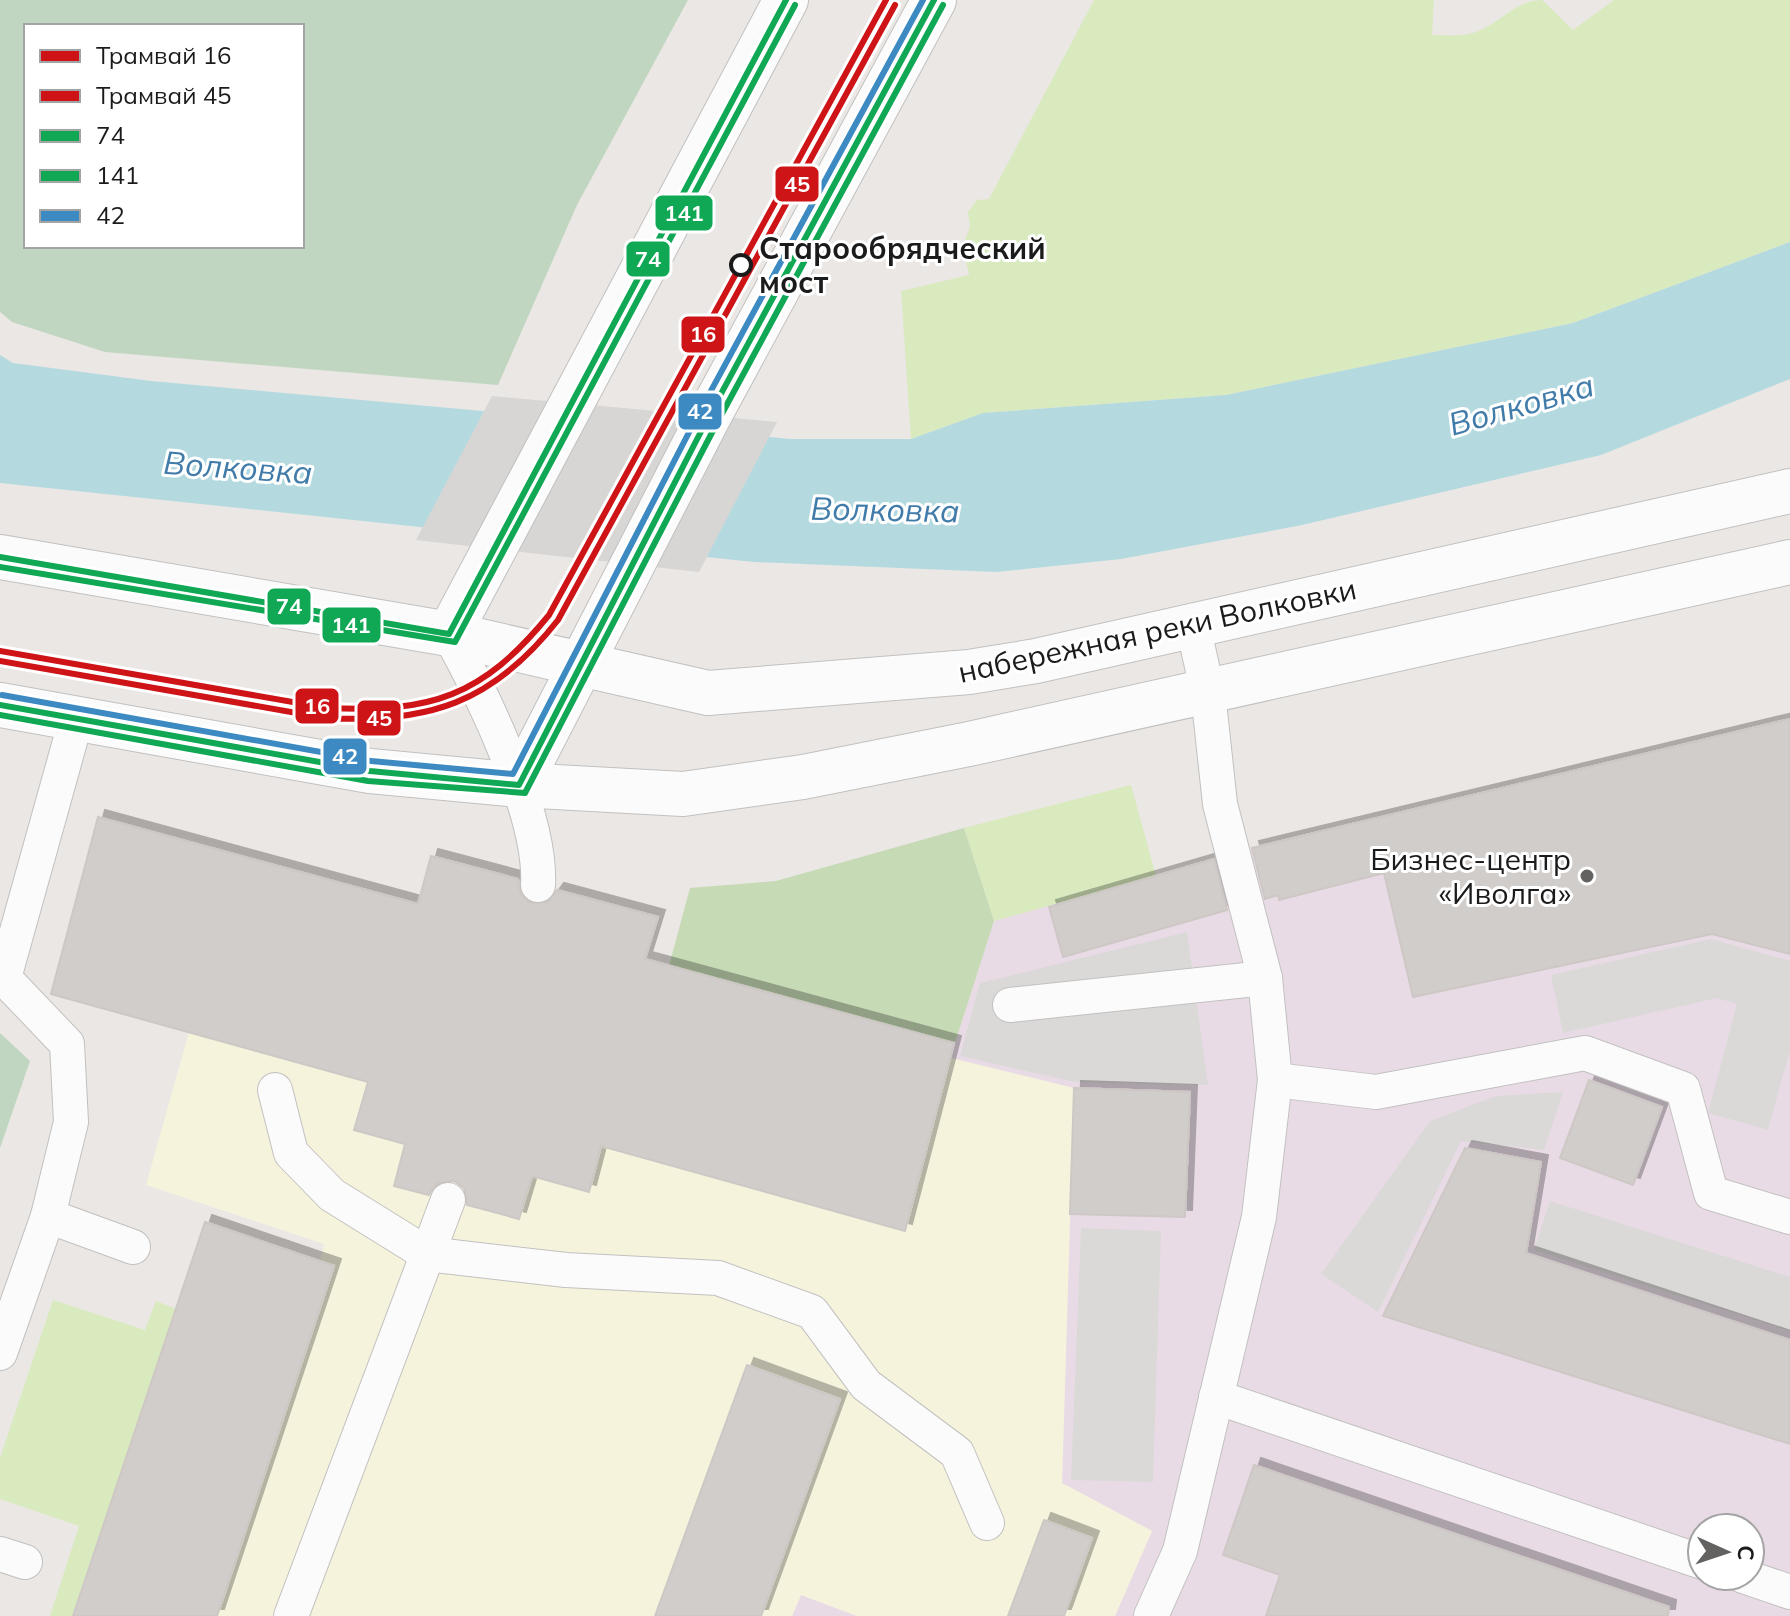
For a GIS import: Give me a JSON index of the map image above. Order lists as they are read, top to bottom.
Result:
{
  "streets": {
    "street": ["набережная реки Волковки"]
  },
  "water": ["Волковка"],
  "places": ["Старообрядческий мост", "Бизнес-центр «Иволга»"],
  "lines": [
    "tram line 16",
    "transit line 74",
    "transit line 42",
    "tram line 45",
    "transit line 141"
  ],
  "legend": [
    "Трамвай 16",
    "Трамвай 45",
    "74",
    "141",
    "42"
  ],
  "north": "right"
}
